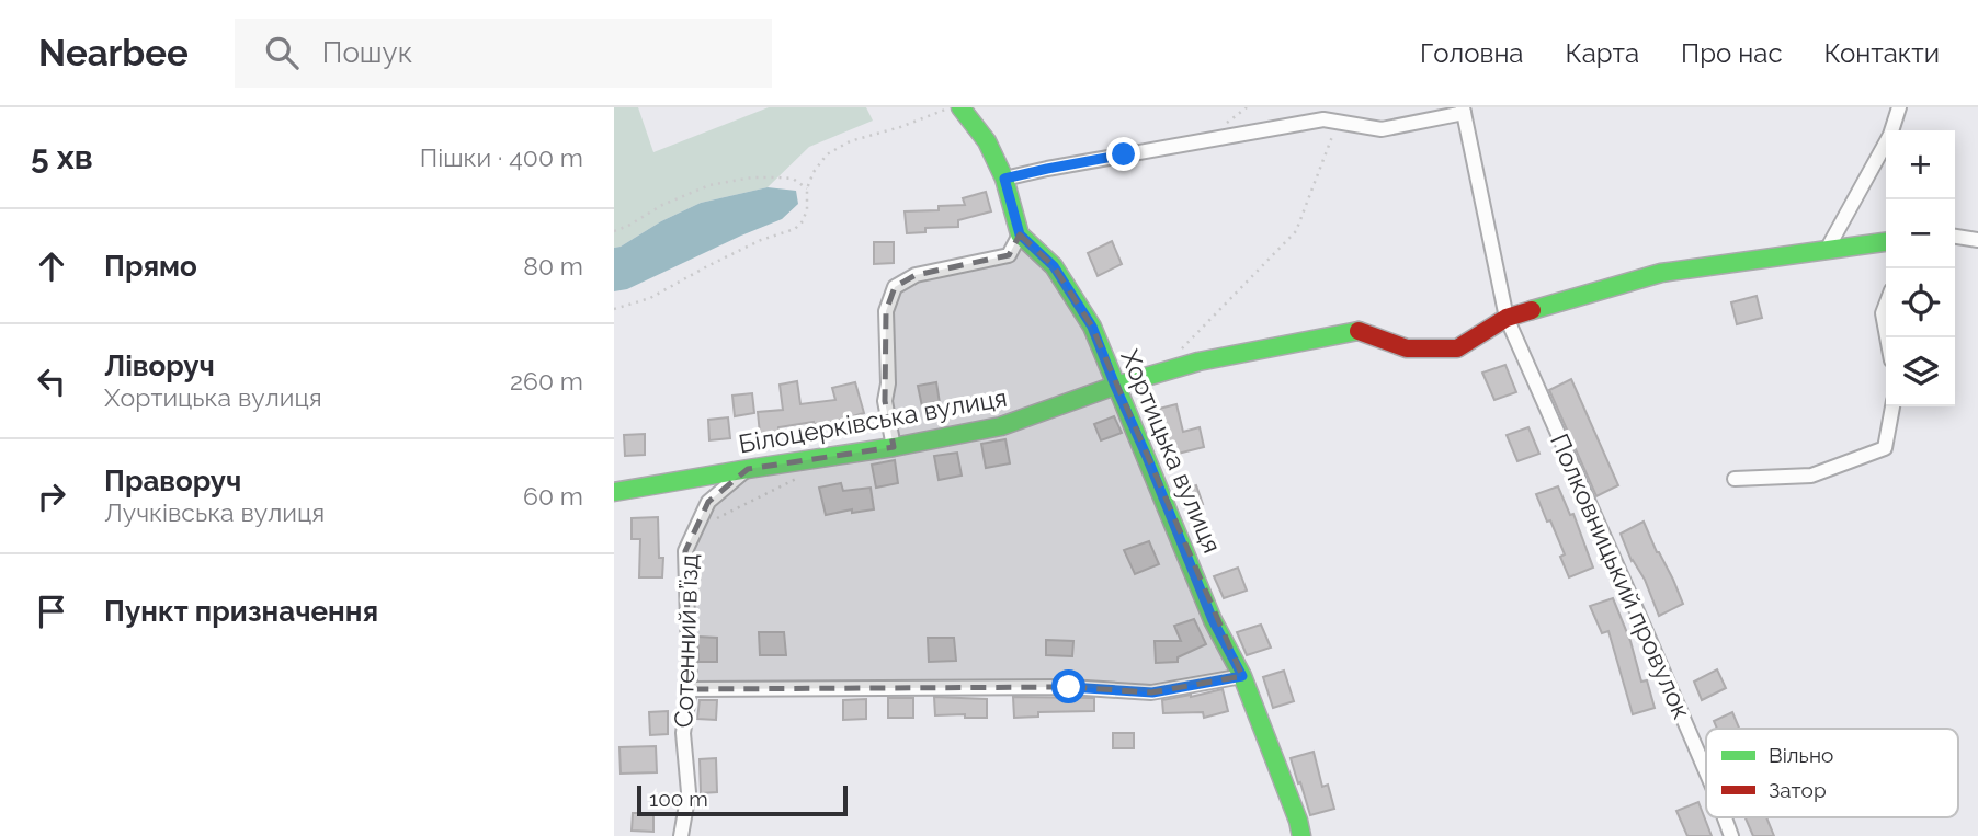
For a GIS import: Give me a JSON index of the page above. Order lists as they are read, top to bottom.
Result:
{
  "streets": {
    "street": [
      "Білоцерківська вулиця",
      "Хортицька вулиця",
      "Полковницький провулок",
      "Сотенний в’їзд"
    ]
  },
  "crossings": [
    ["Білоцерківська вулиця", "Хортицька вулиця"],
    ["Білоцерківська вулиця", "Полковницький провулок"],
    ["Білоцерківська вулиця", "Сотенний в’їзд"]
  ],
  "legend": ["Вільно", "Затор"],
  "scale_bar": "100 m",
  "page": {
    "header": "Nearbee",
    "search": "Пошук",
    "nav": [
      "Головна",
      "Карта",
      "Про нас",
      "Контакти"
    ],
    "heading": ["5 хв", "Пішки · 400 m"],
    "map_buttons": ["+", "−"],
    "list": [
      ["Прямо", "80 m"],
      ["Ліворуч", "Хортицька вулиця", "260 m"],
      ["Праворуч", "Лучківська вулиця", "60 m"],
      "Пункт призначення"
    ],
    "scale": "100 m"
  }
}
